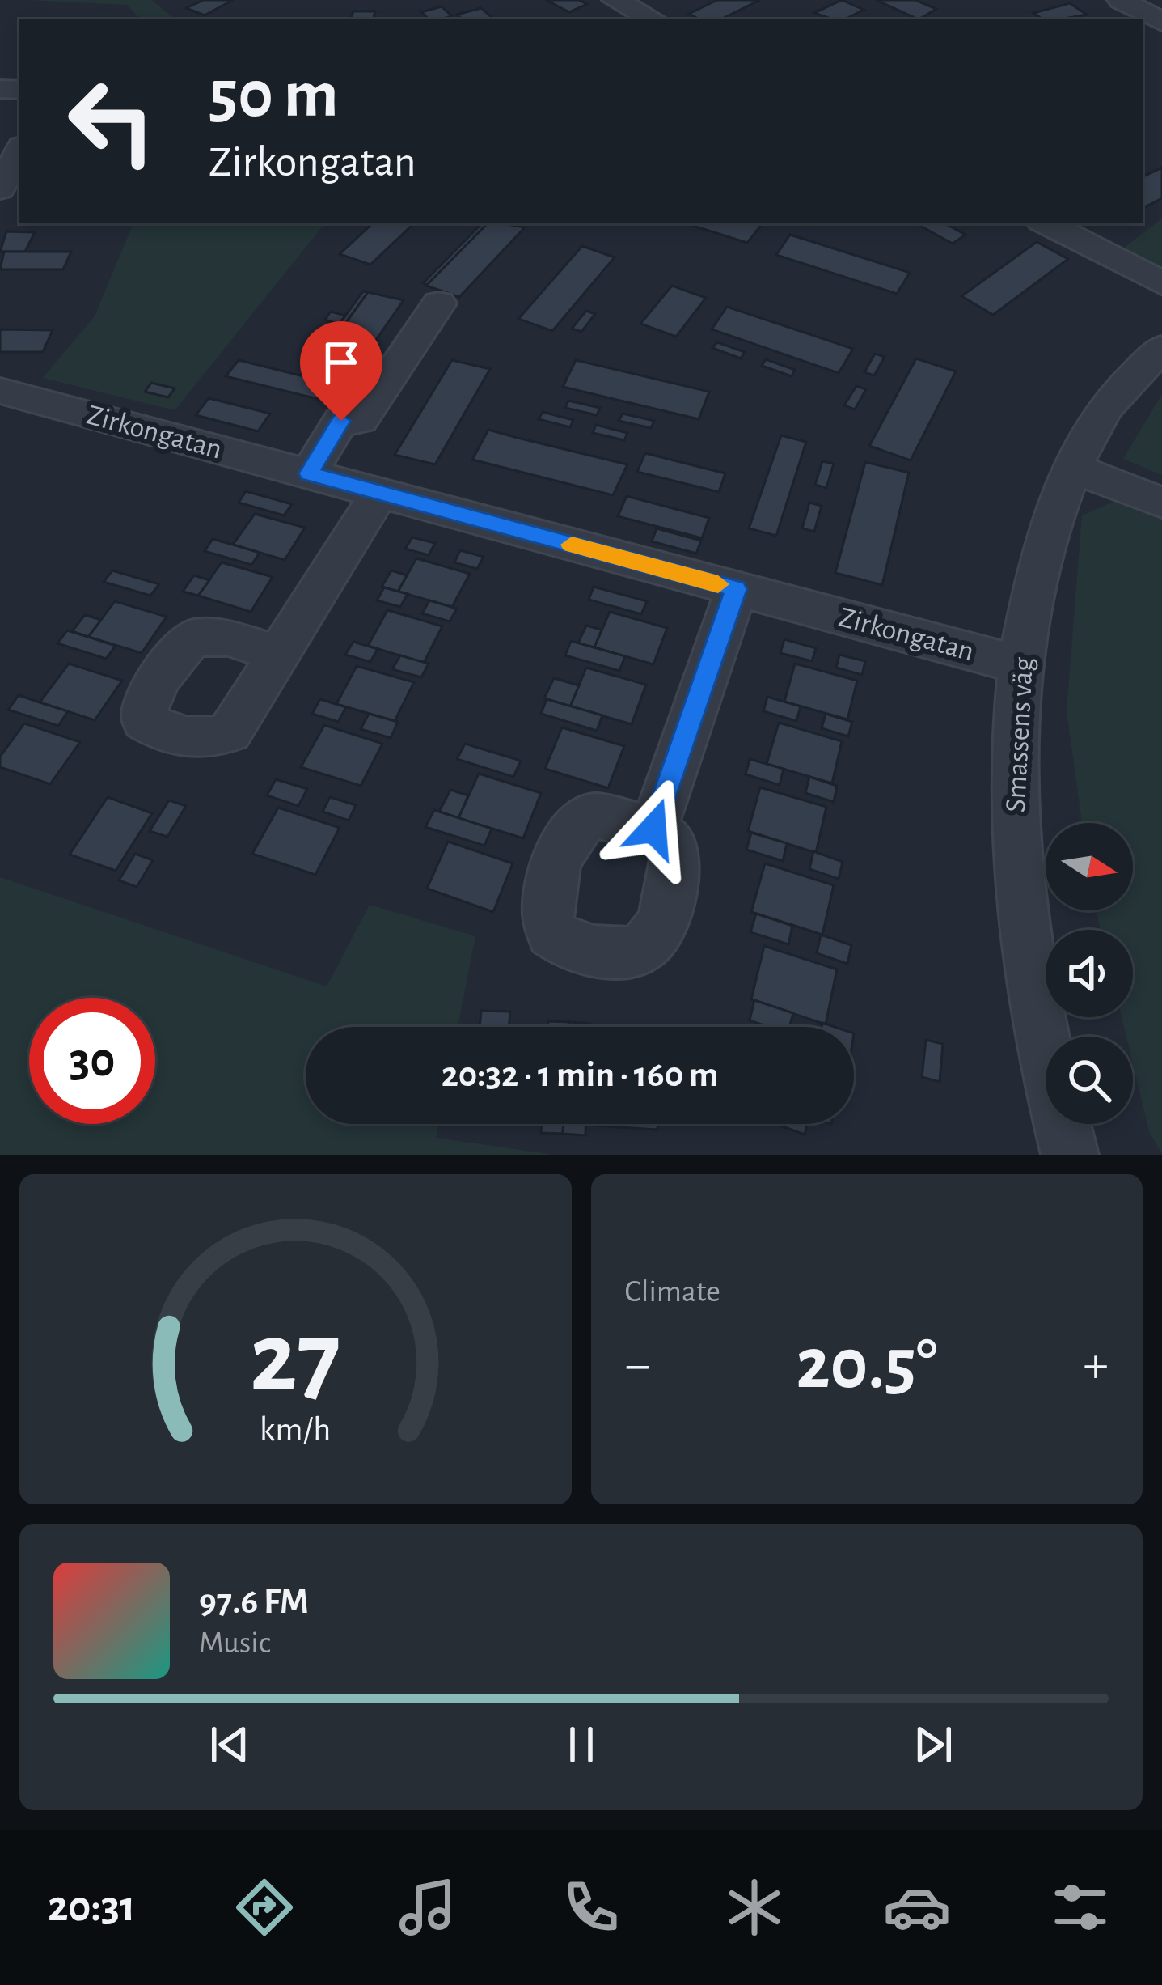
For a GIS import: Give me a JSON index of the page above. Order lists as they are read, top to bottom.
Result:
{
  "streets": {
    "street": ["Zirkongatan", "Smassens väg"]
  },
  "crossings": [
    ["Zirkongatan", "Smassens väg"]
  ],
  "north": "right",
  "page": {
    "turn": ["50 m", "Zirkongatan"],
    "limit": "30",
    "trip": "20:32 · 1 min · 160 m",
    "tile": "Climate",
    "heat": ["−", "20.5°", "+"],
    "song": ["97.6 FM", "Music"],
    "tabs": "20:31",
    "gauge": ["27", "km/h"]
  }
}
